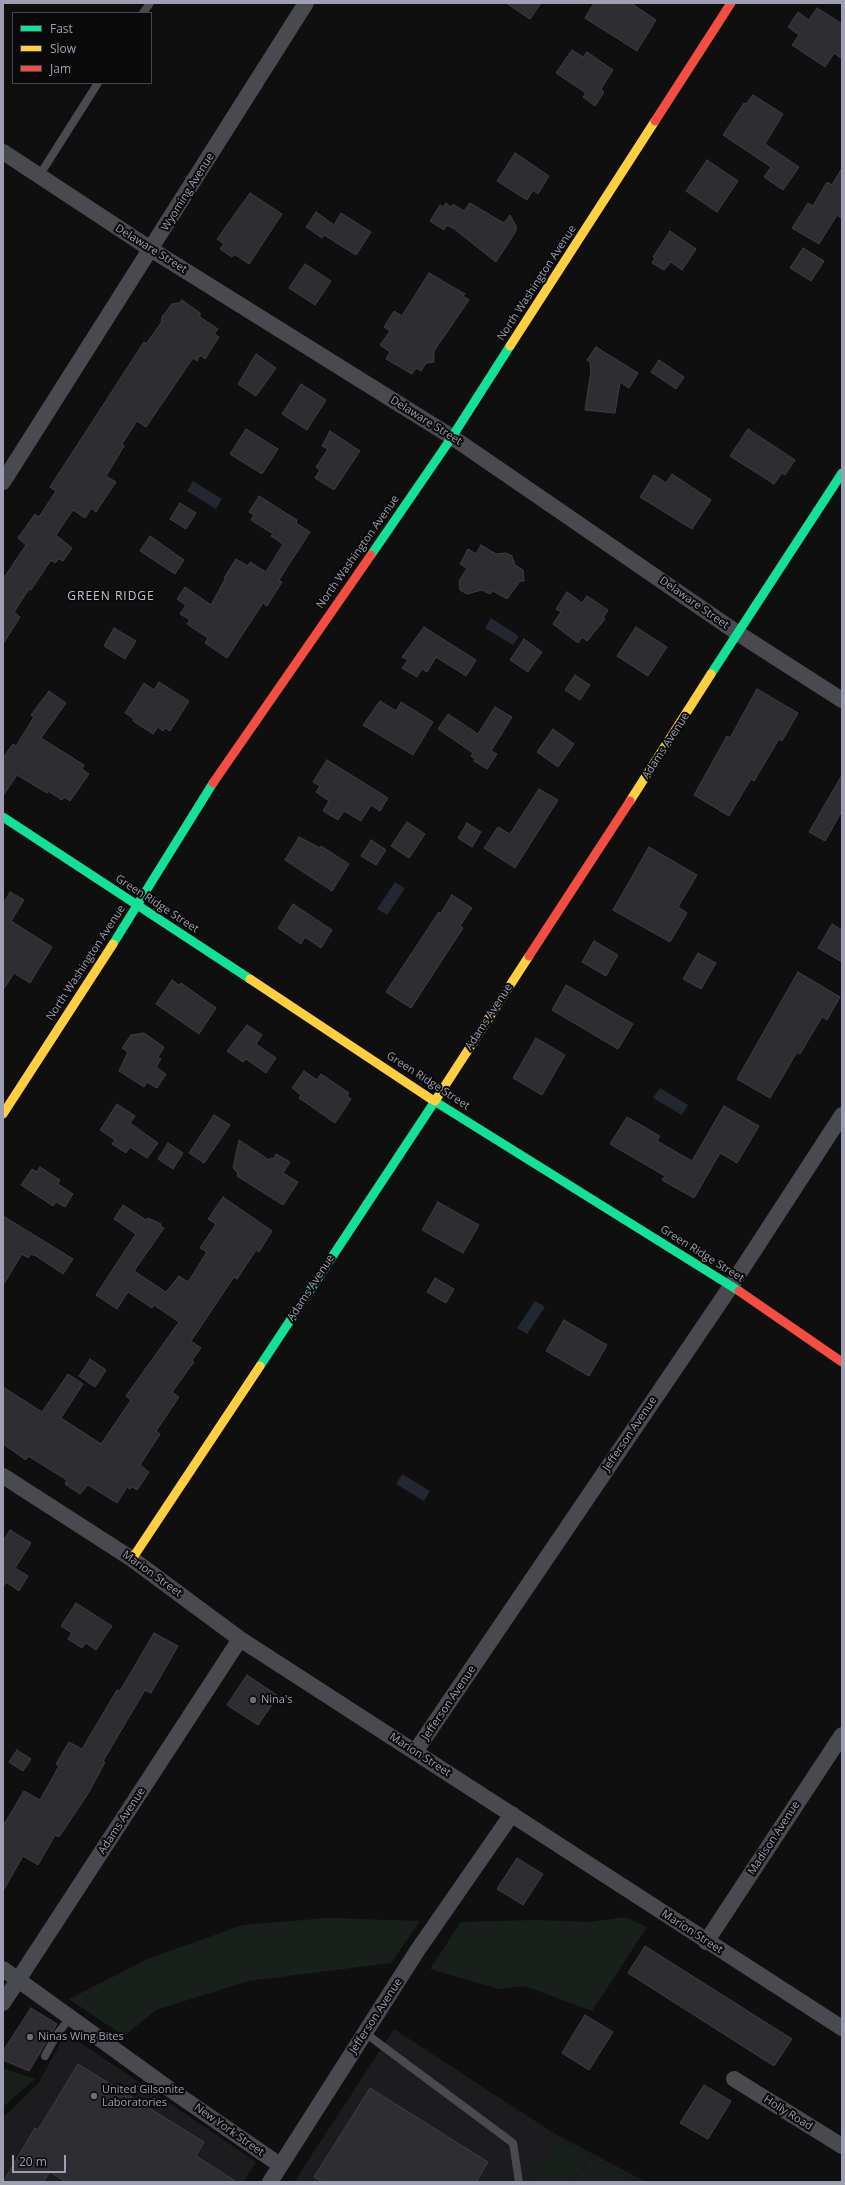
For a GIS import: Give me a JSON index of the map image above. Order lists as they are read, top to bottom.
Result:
{
  "streets": {
    "street": [
      "Wyoming Avenue",
      "Delaware Street",
      "North Washington Avenue",
      "Adams Avenue",
      "Green Ridge Street",
      "Jefferson Avenue",
      "Marion Street",
      "Madison Avenue",
      "Holly Road",
      "New York Street"
    ]
  },
  "crossings": [
    ["Wyoming Avenue", "Delaware Street"],
    ["Delaware Street", "North Washington Avenue"],
    ["Delaware Street", "Adams Avenue"],
    ["North Washington Avenue", "Green Ridge Street"],
    ["Adams Avenue", "Green Ridge Street"],
    ["Adams Avenue", "Marion Street"],
    ["Adams Avenue", "New York Street"],
    ["Green Ridge Street", "Jefferson Avenue"],
    ["Jefferson Avenue", "Marion Street"],
    ["Jefferson Avenue", "New York Street"],
    ["Marion Street", "Madison Avenue"]
  ],
  "districts": ["GREEN RIDGE"],
  "places": ["Nina's", "Ninas Wing Bites", "United Gilsonite Laboratories"],
  "legend": ["Fast", "Slow", "Jam"],
  "scale_bar": "20 m"
}
